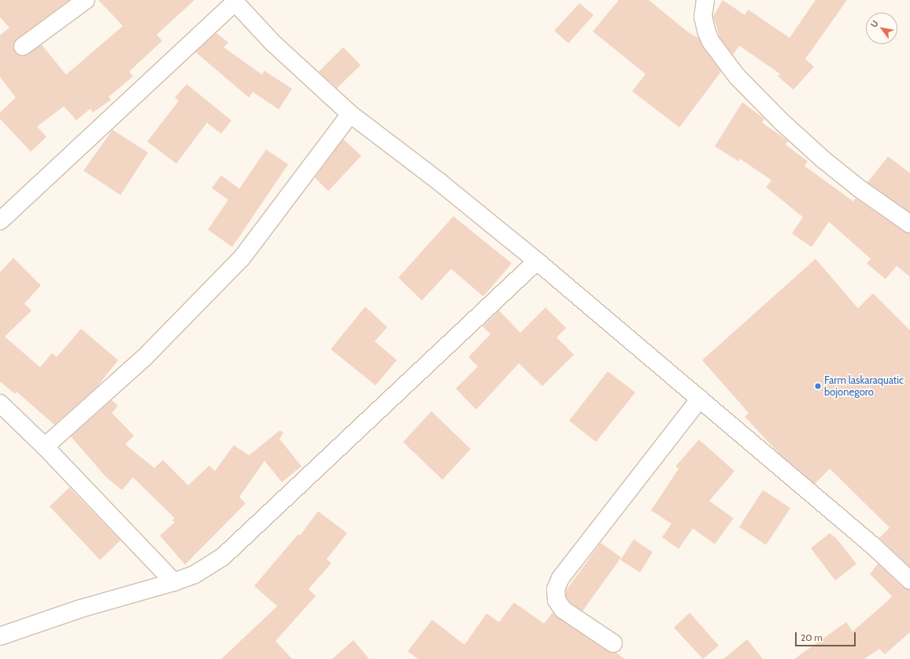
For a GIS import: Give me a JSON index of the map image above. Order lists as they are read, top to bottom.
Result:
{
  "places": ["Farm laskaraquatic bojonegoro"],
  "scale_bar": "20 m",
  "north": "top left"
}
